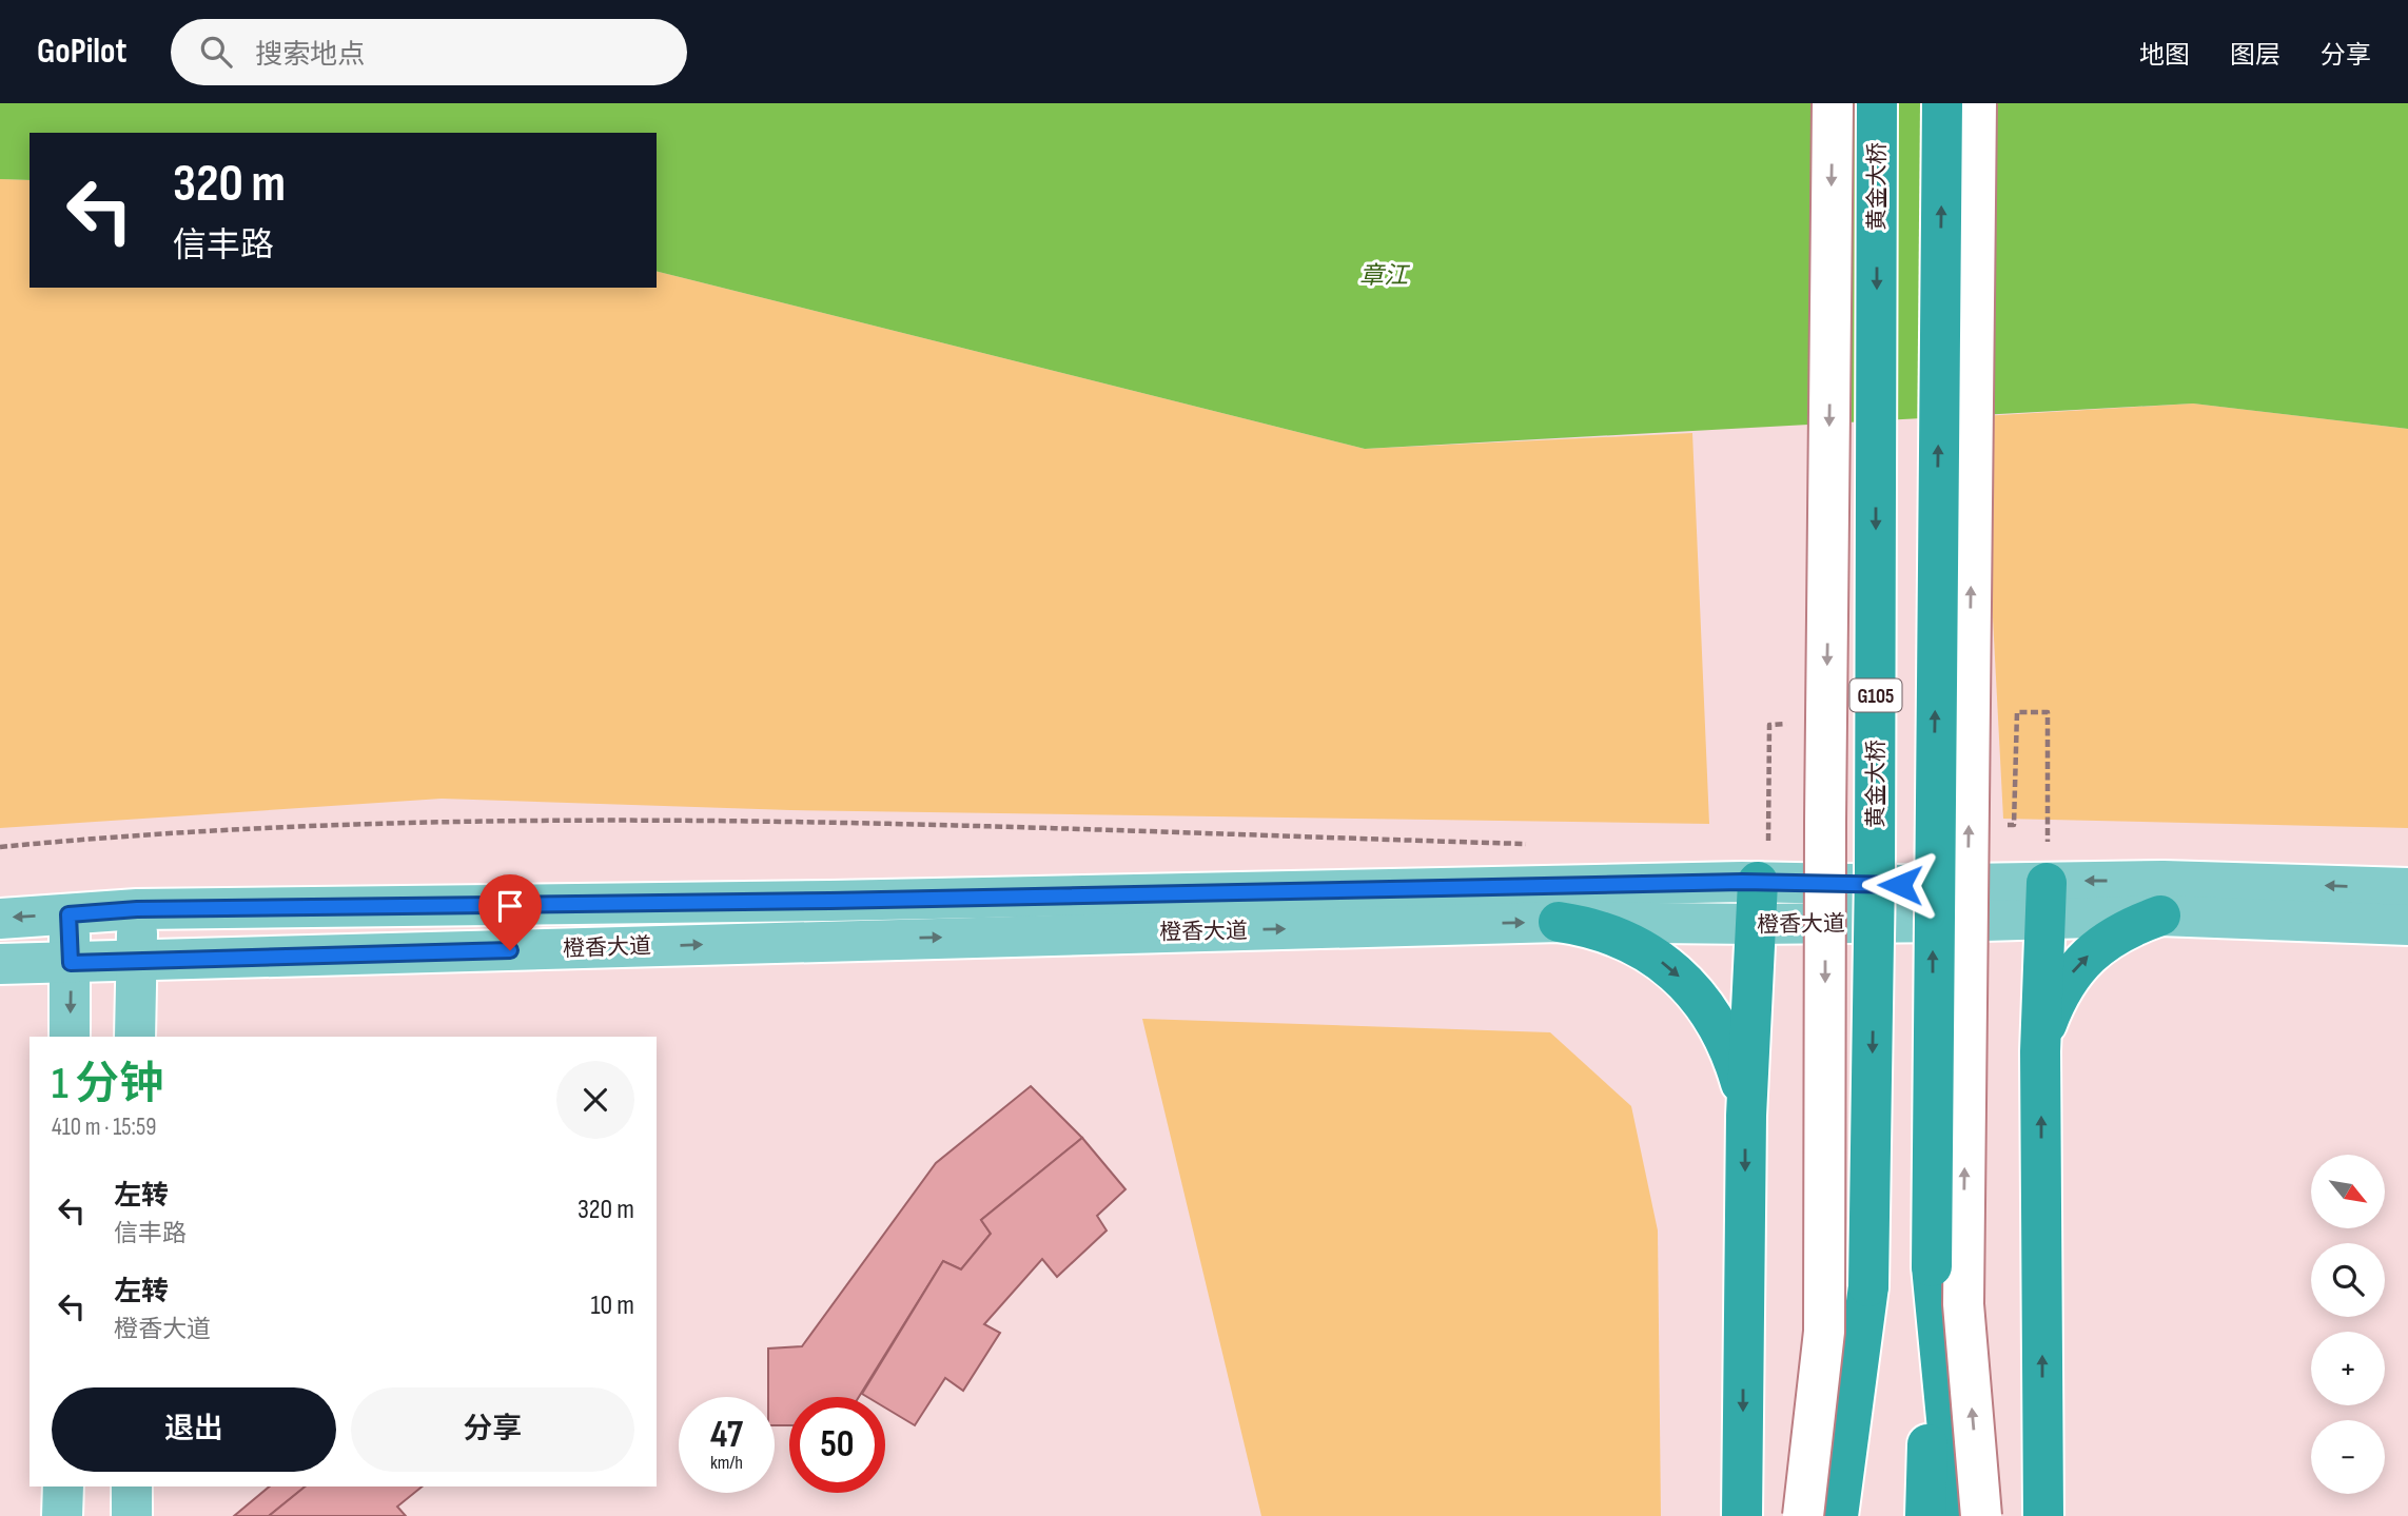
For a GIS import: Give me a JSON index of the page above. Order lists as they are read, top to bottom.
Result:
{
  "streets": {
    "highway": ["黄金大桥", "G105"],
    "main road": ["橙香大道"]
  },
  "water": ["章江"],
  "north": "bottom right",
  "page": {
    "header": "GoPilot",
    "search": "搜索地点",
    "nav": ["地图", "图层", "分享"],
    "turn": ["320 m", "信丰路"],
    "heading": ["1 分钟", "410 m · 15:59"],
    "map_buttons": ["+", "−"],
    "list": [
      {
        "name": "左转",
        "note": "信丰路",
        "value": "320 m"
      },
      {
        "name": "左转",
        "note": "橙香大道",
        "value": "10 m"
      }
    ],
    "buttons": ["退出", "分享"],
    "speed": "47 km/h",
    "limit": "50"
  }
}
